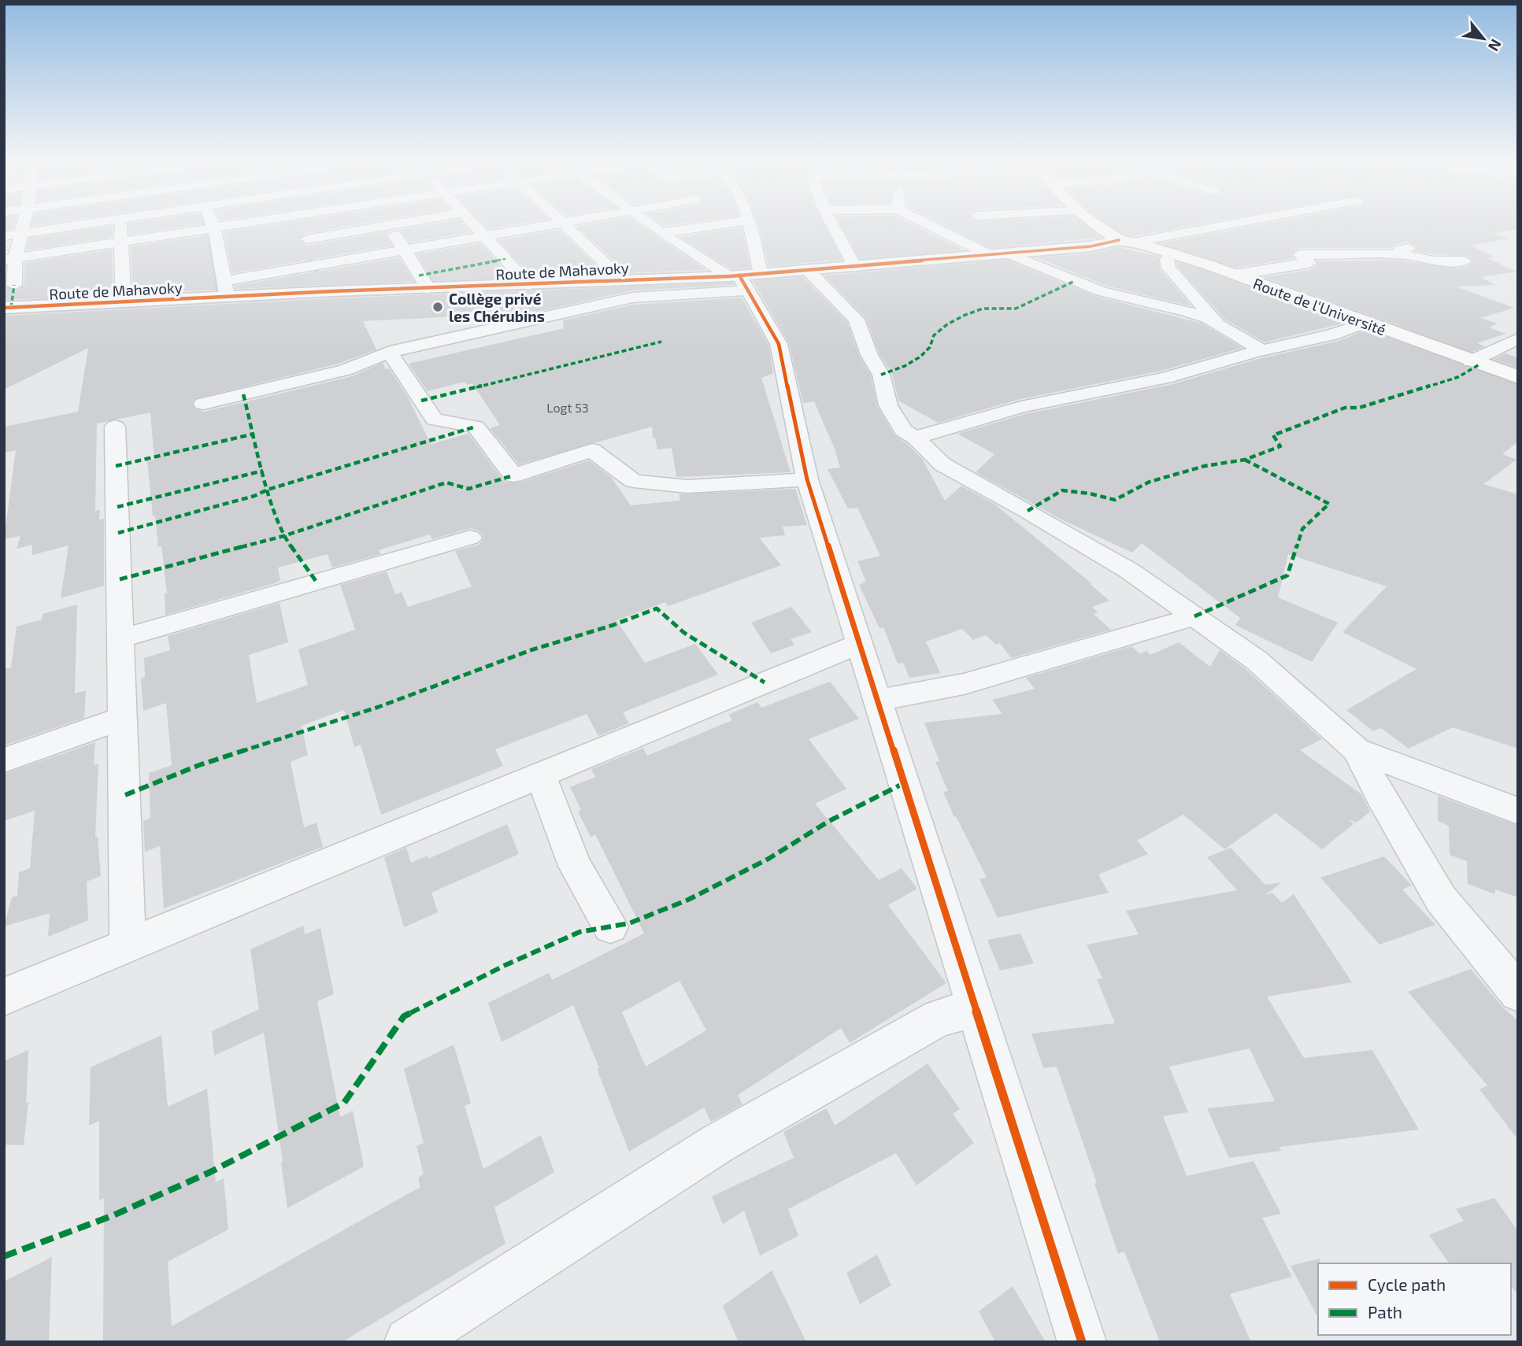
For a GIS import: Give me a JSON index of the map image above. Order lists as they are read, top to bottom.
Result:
{
  "streets": {
    "street": ["Route de Mahavoky", "Route de l'Université"]
  },
  "crossings": [
    ["Route de Mahavoky", "Route de l'Université"]
  ],
  "places": ["Collège privé les Chérubins"],
  "house_numbers": ["Logt 53"],
  "legend": ["Cycle path", "Path"],
  "north": "bottom right"
}
